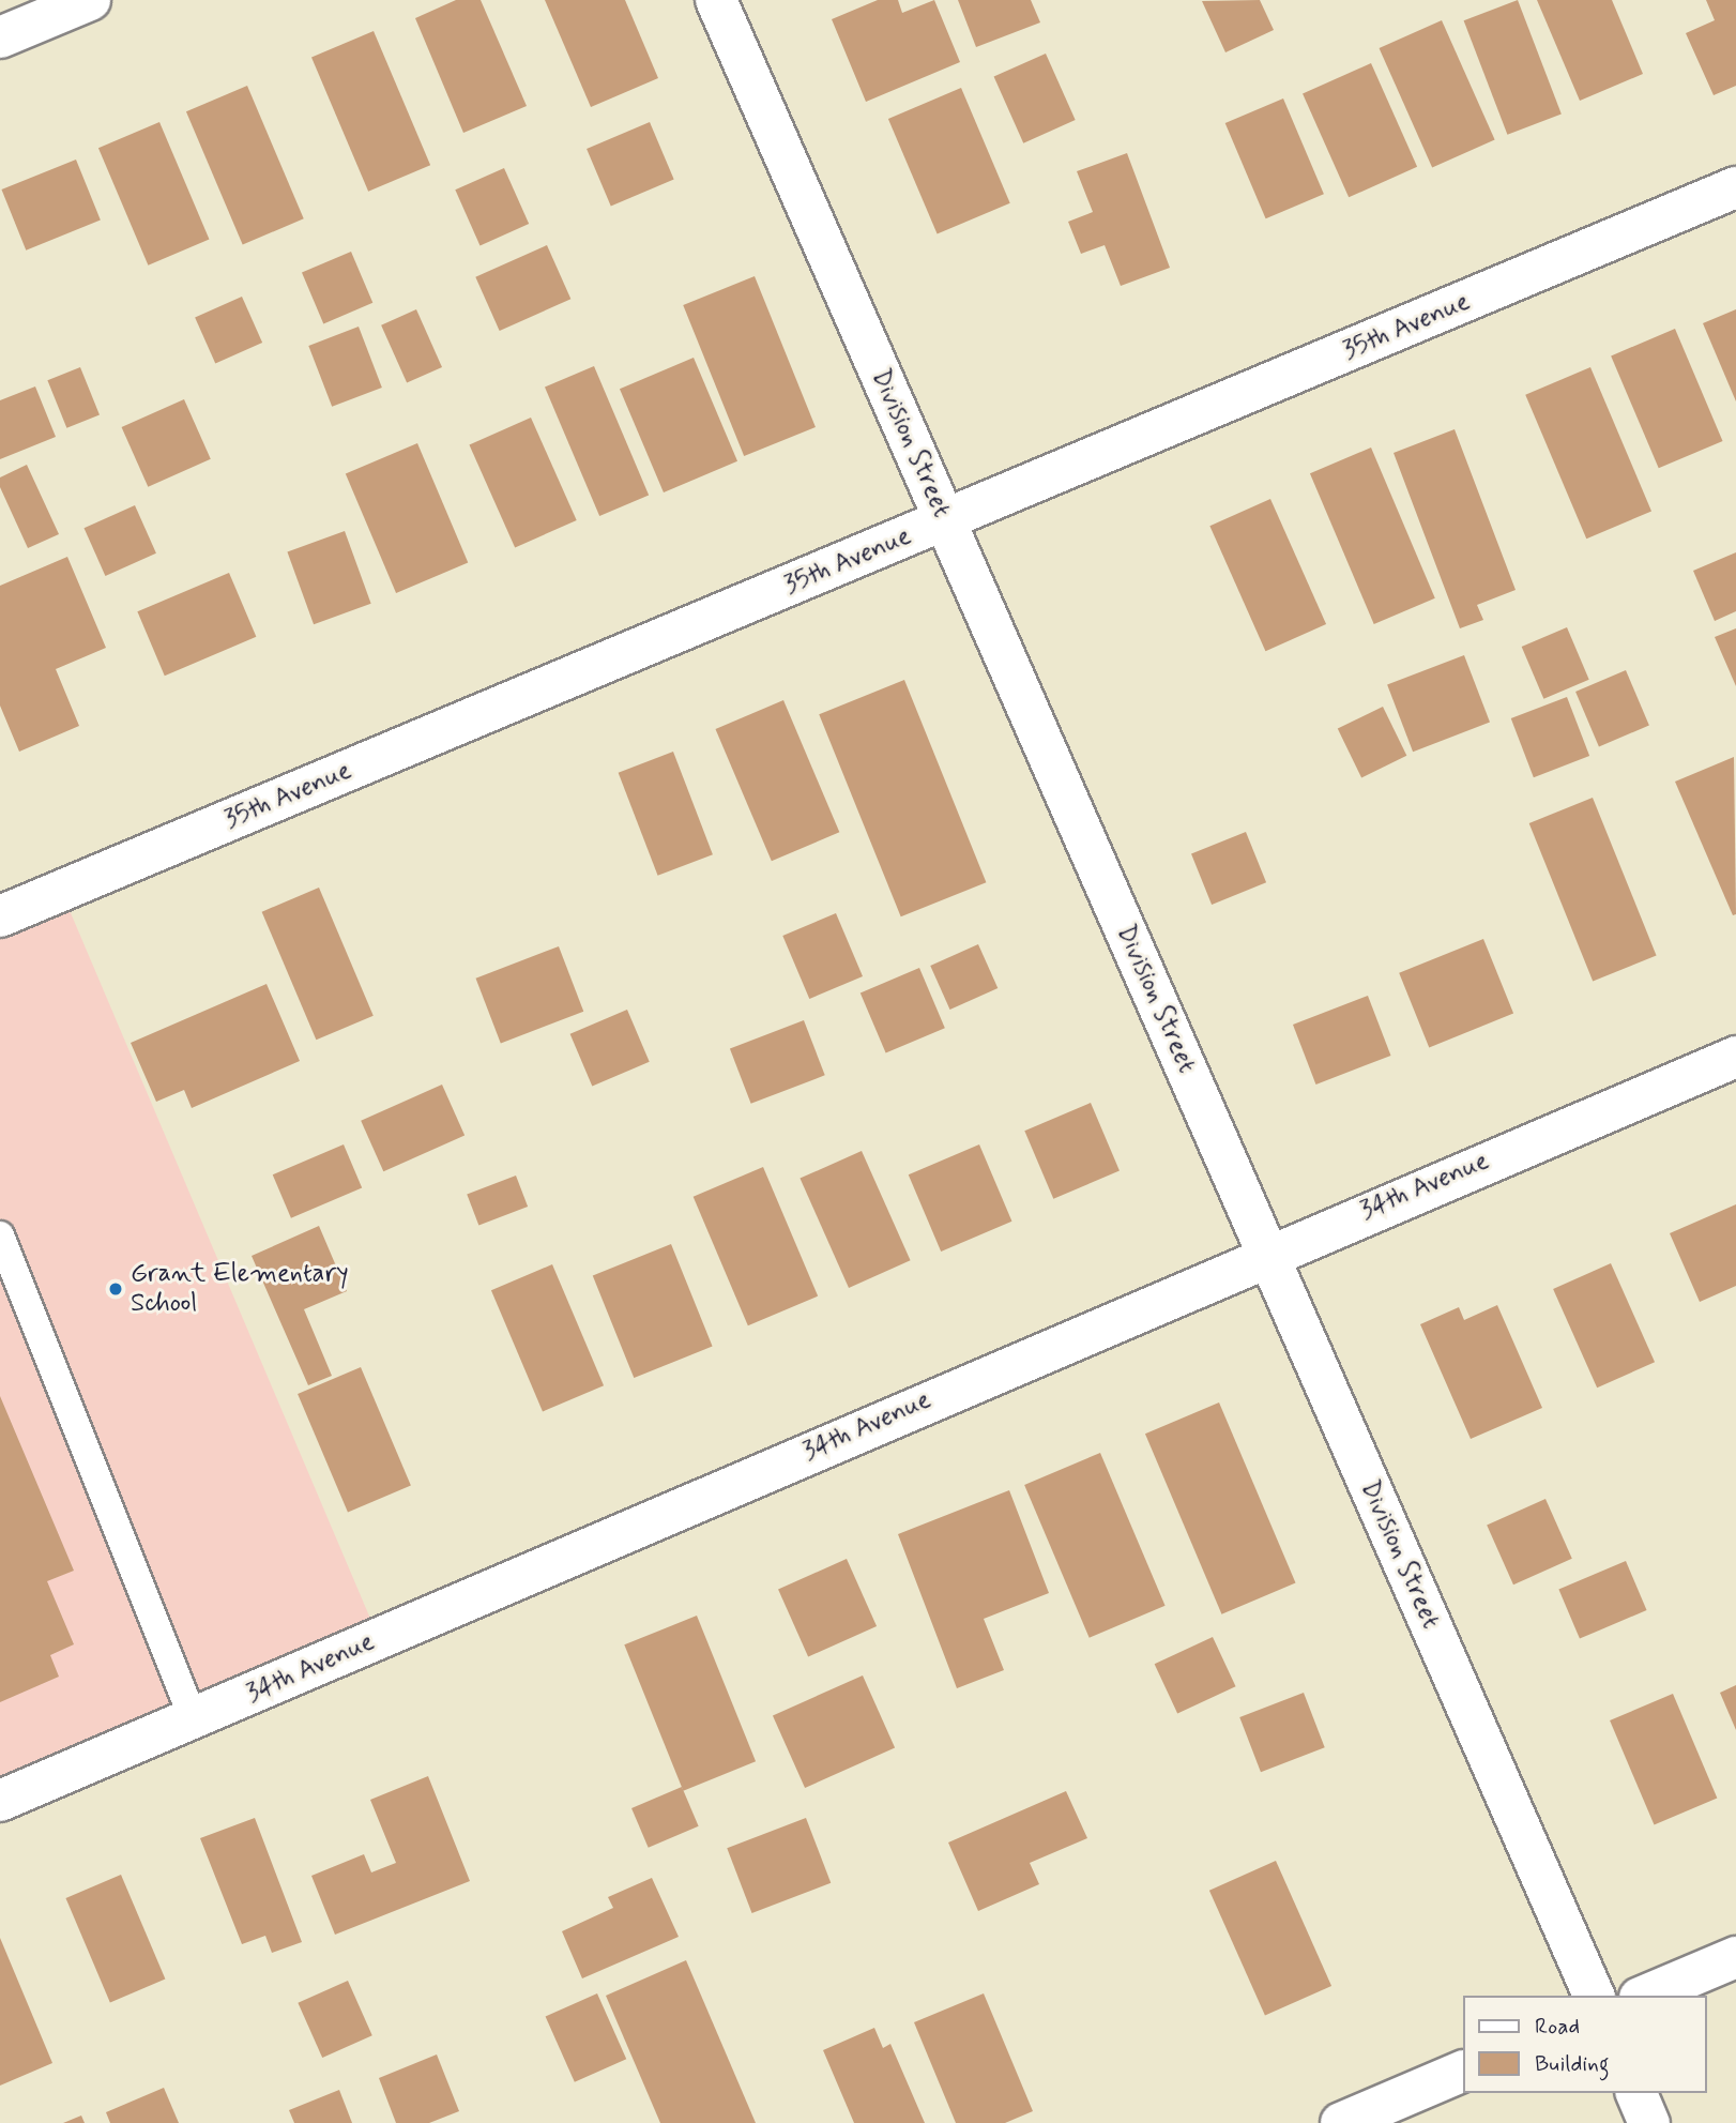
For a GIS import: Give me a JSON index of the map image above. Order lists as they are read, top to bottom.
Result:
{
  "streets": {
    "street": ["35th Avenue", "Division Street", "34th Avenue"]
  },
  "crossings": [
    ["35th Avenue", "Division Street"],
    ["Division Street", "34th Avenue"]
  ],
  "places": ["Grant Elementary School"],
  "legend": ["Road", "Building"]
}
